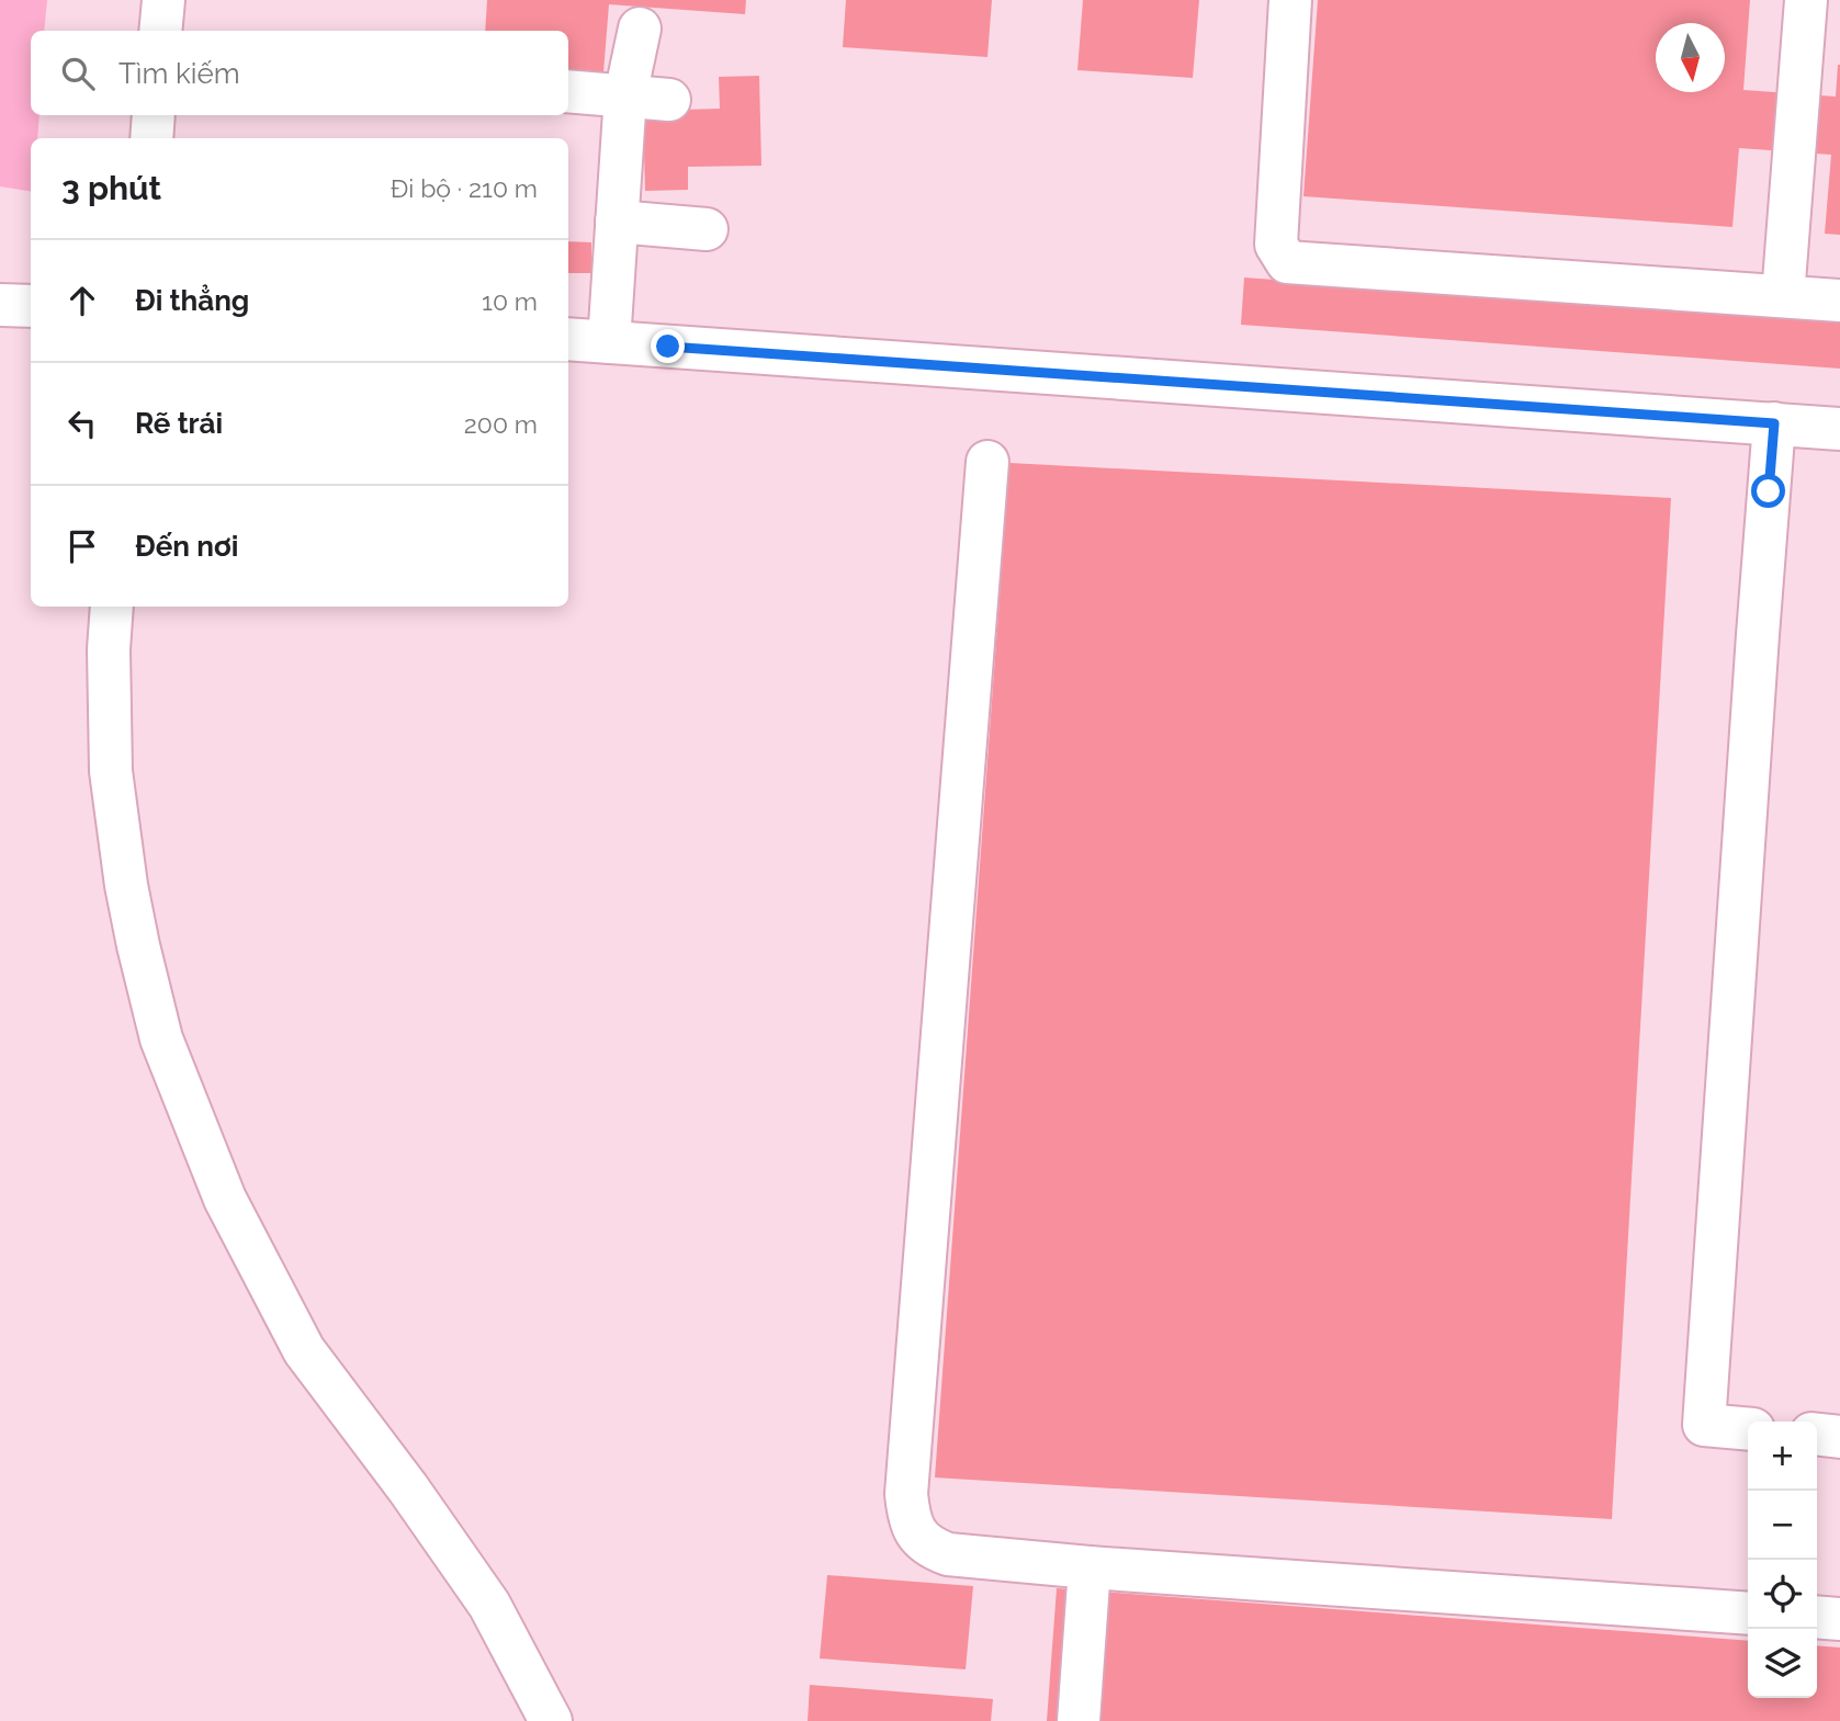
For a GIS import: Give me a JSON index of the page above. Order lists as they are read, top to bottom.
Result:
{
  "north": "bottom",
  "page": {
    "search": "Tìm kiếm",
    "heading": ["3 phút", "Đi bộ · 210 m"],
    "list": [
      ["Đi thẳng", "10 m"],
      ["Rẽ trái", "200 m"],
      "Đến nơi"
    ],
    "map_buttons": ["+", "−"]
  }
}
